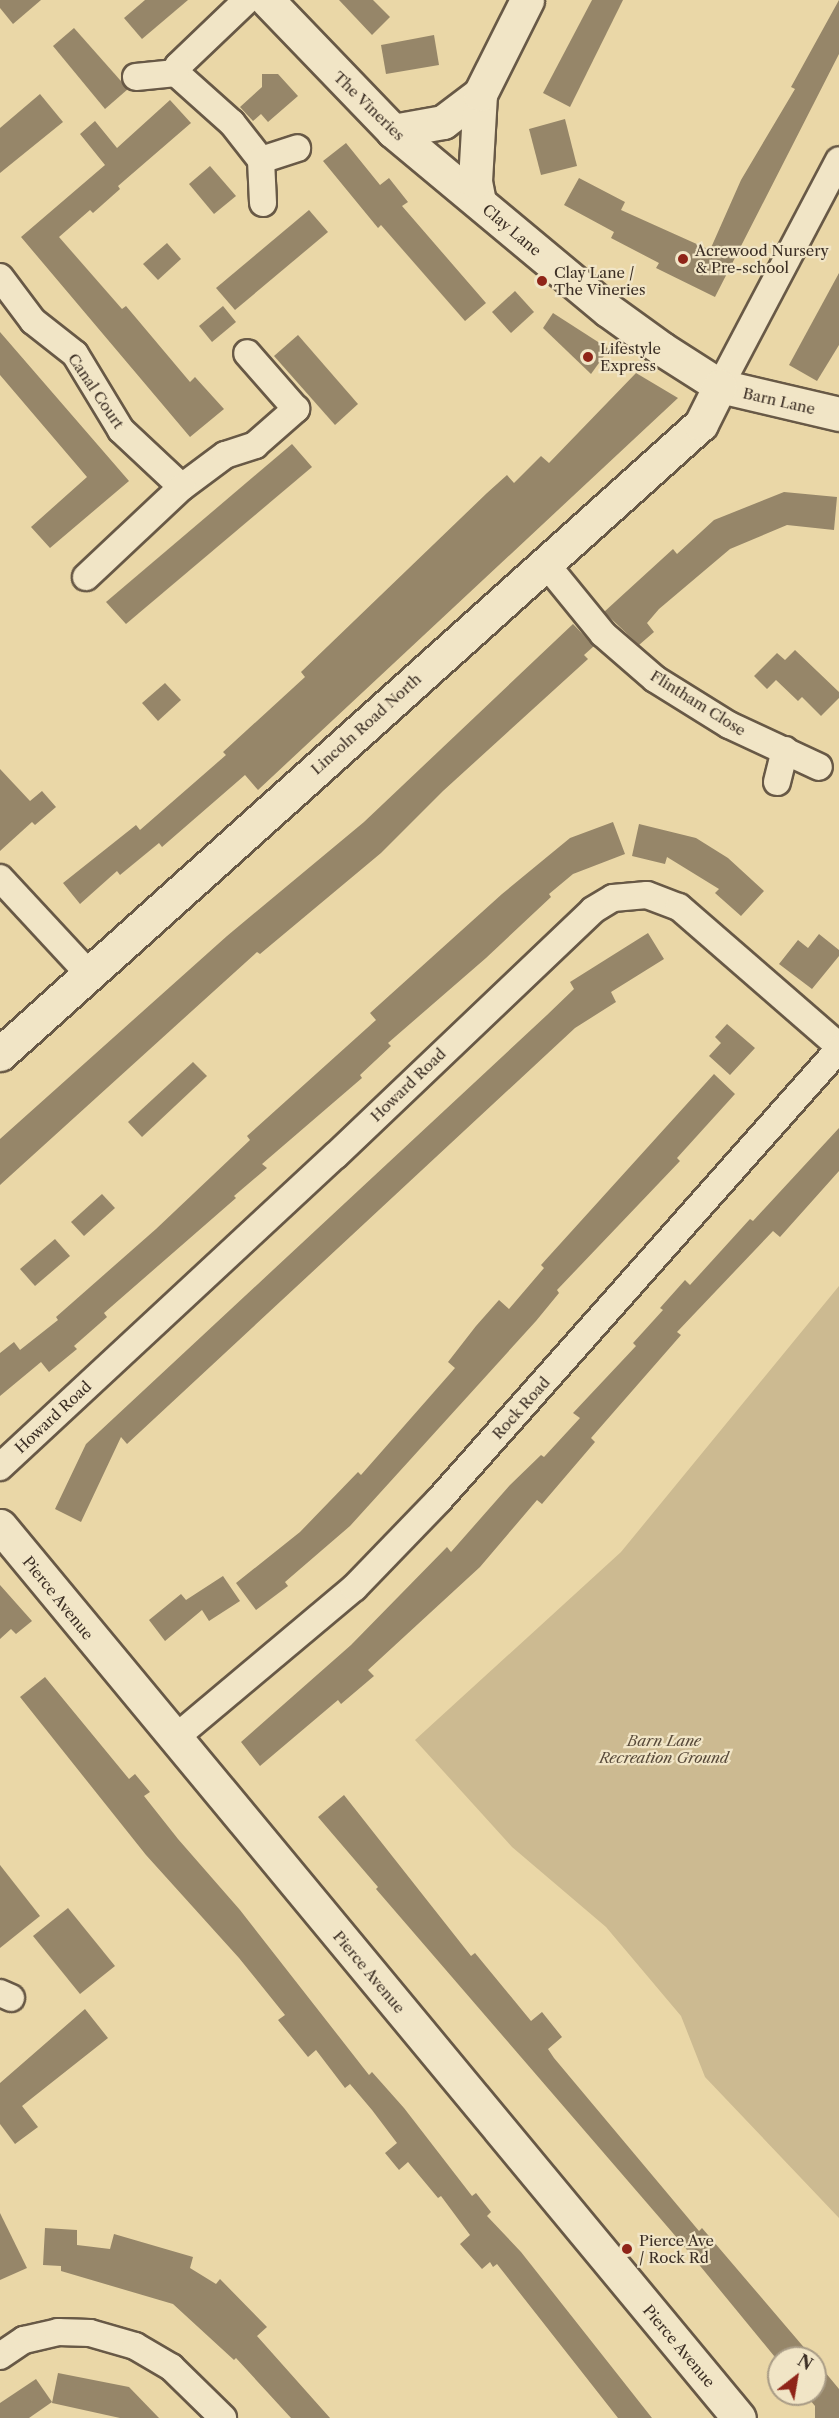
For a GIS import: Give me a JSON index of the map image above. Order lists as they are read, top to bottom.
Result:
{
  "streets": {
    "street": [
      "The Vineries",
      "Clay Lane",
      "Canal Court",
      "Barn Lane",
      "Flintham Close",
      "Lincoln Road North",
      "Howard Road",
      "Rock Road",
      "Pierce Avenue"
    ]
  },
  "crossings": [
    ["The Vineries", "Clay Lane"],
    ["Clay Lane", "Barn Lane"],
    ["Clay Lane", "Lincoln Road North"],
    ["Barn Lane", "Lincoln Road North"],
    ["Flintham Close", "Lincoln Road North"],
    ["Howard Road", "Rock Road"],
    ["Rock Road", "Pierce Avenue"]
  ],
  "parks": ["Barn Lane Recreation Ground"],
  "places": [
    "Acrewood Nursery & Pre-school",
    "Clay Lane / The Vineries",
    "Lifestyle Express",
    "Pierce Ave / Rock Rd"
  ],
  "north": "top right"
}
